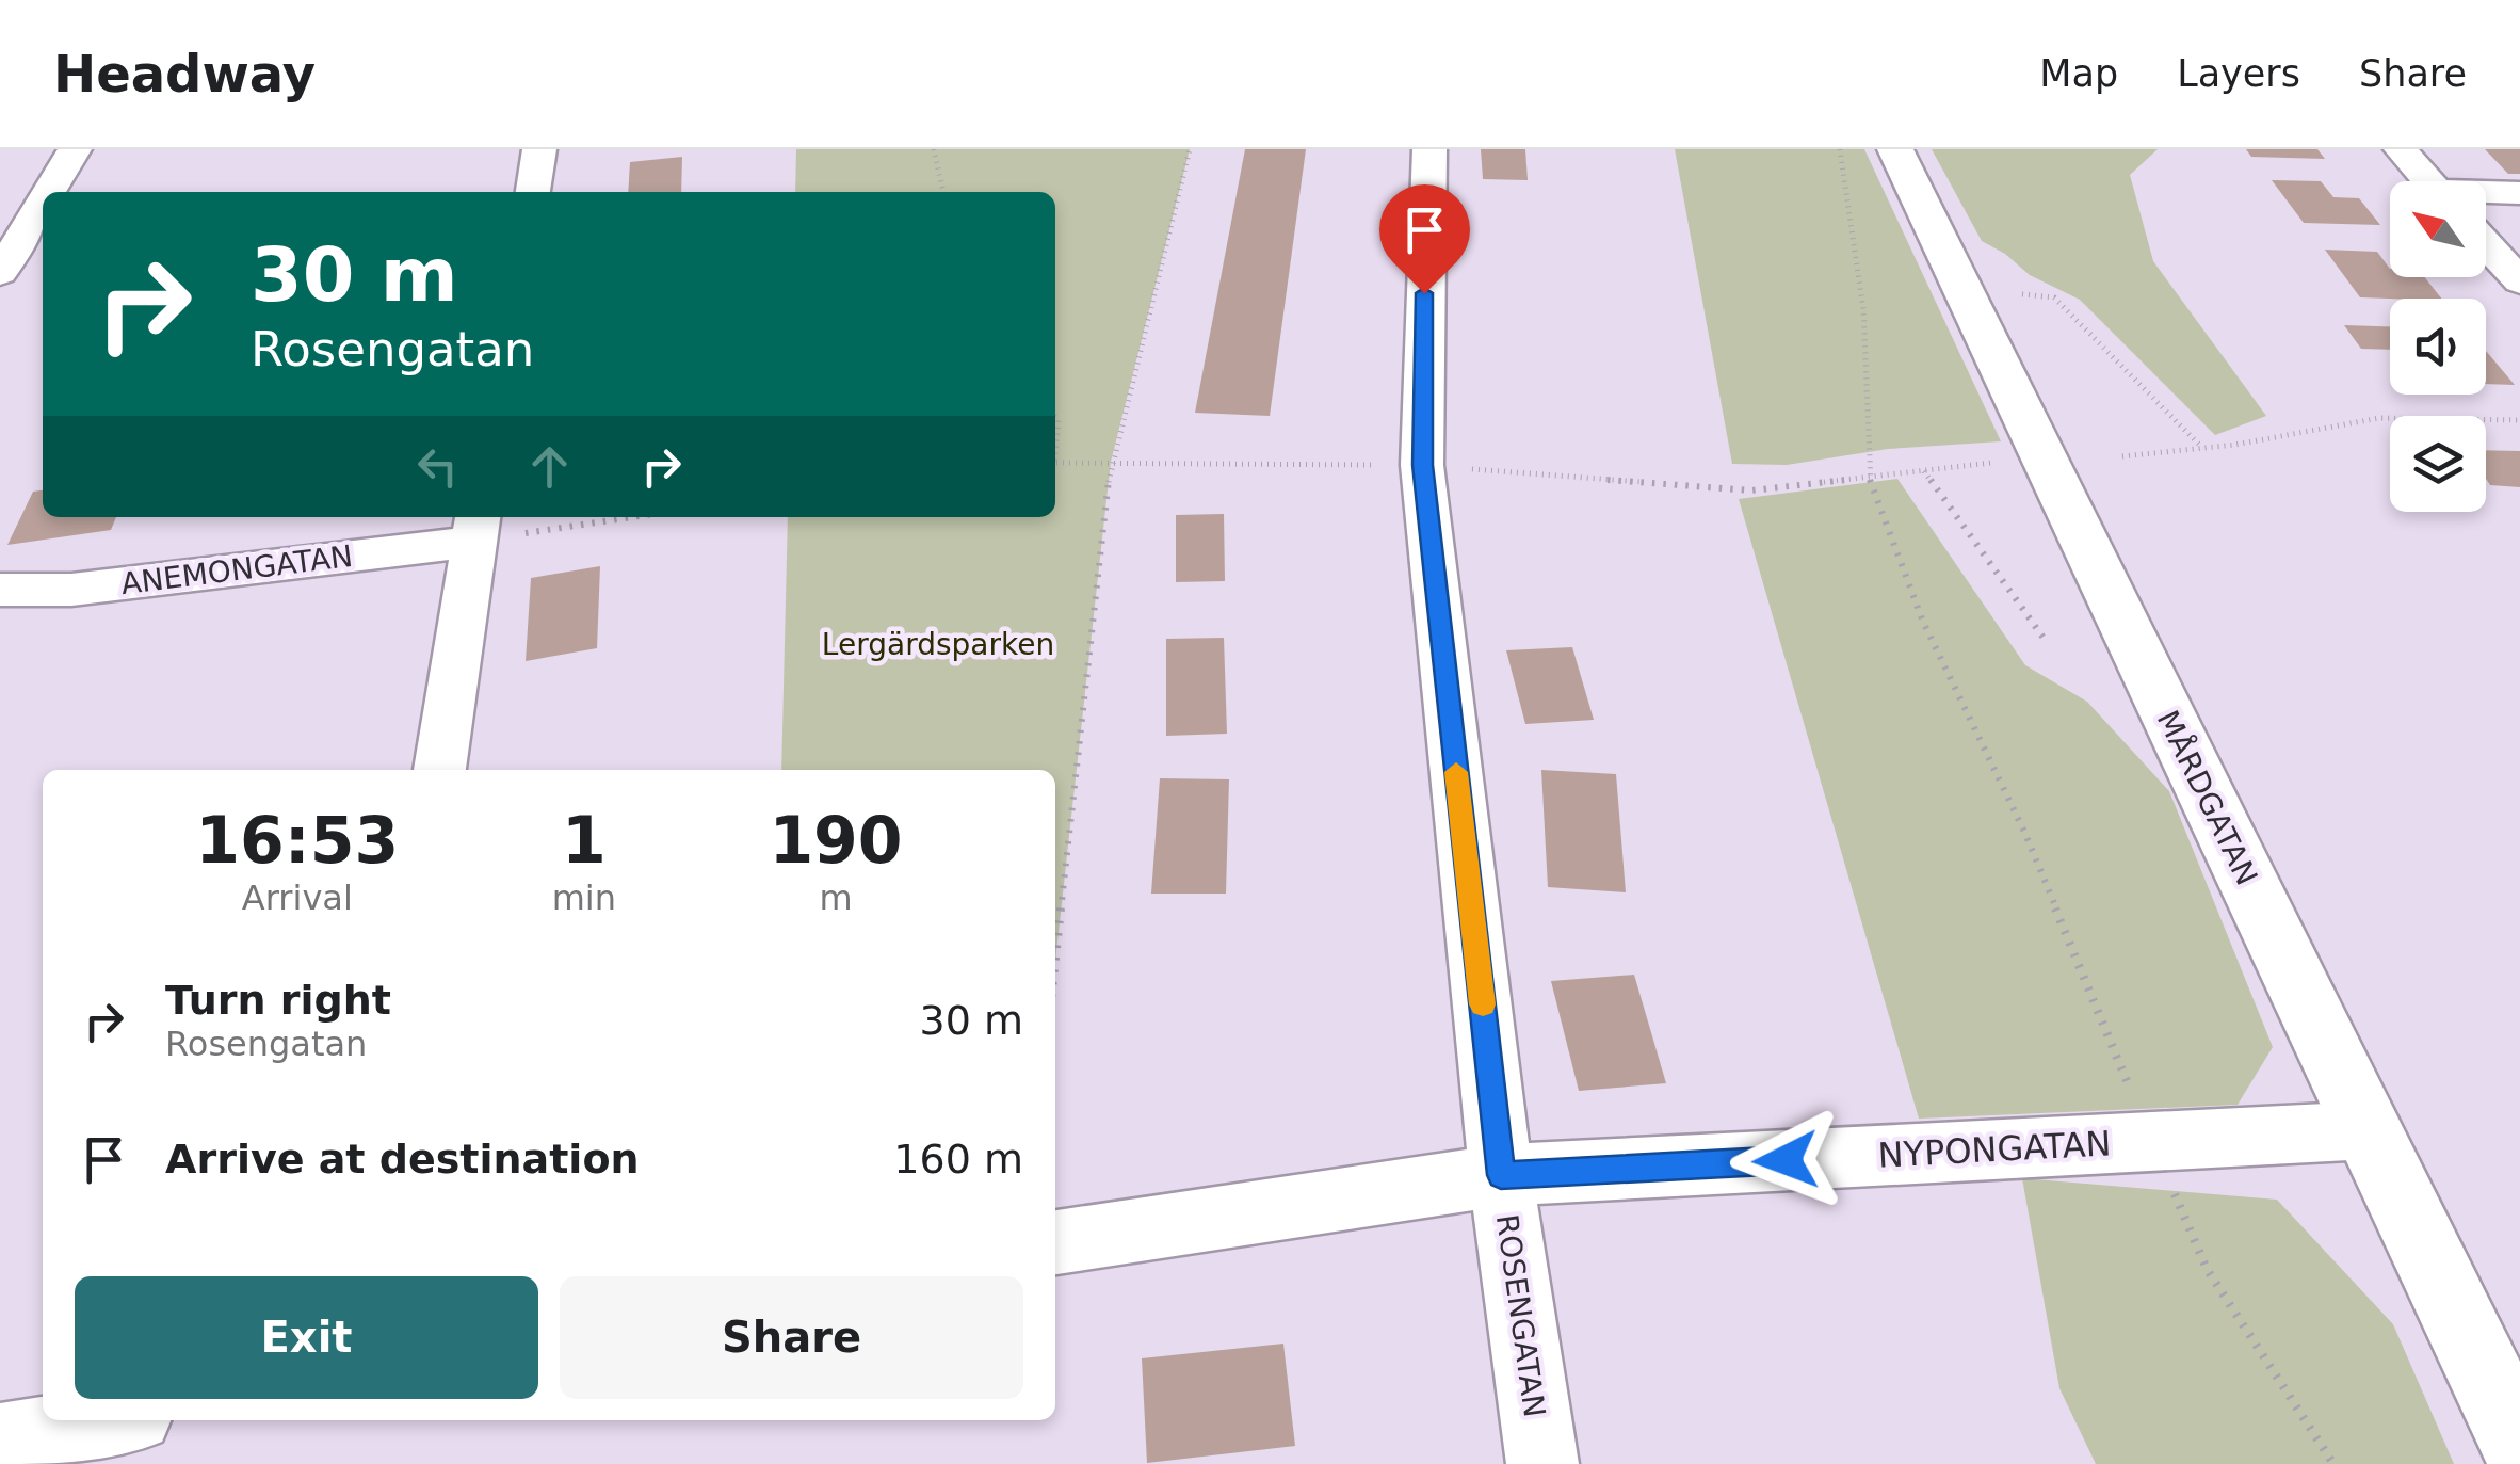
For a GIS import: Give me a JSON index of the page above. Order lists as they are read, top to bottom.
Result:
{
  "streets": {
    "street": [
      "ANEMONGATAN",
      "MÅRDGATAN",
      "NYPONGATAN",
      "ROSENGATAN"
    ]
  },
  "crossings": [
    ["MÅRDGATAN", "NYPONGATAN"],
    ["NYPONGATAN", "ROSENGATAN"]
  ],
  "parks": ["Lergärdsparken"],
  "north": "top left",
  "page": {
    "header": "Headway",
    "nav": ["Map", "Layers", "Share"],
    "turn": ["30 m", "Rosengatan"],
    "eta": [
      "16:53",
      "Arrival",
      "1",
      "min",
      "190",
      "m"
    ],
    "list": [
      {
        "name": "Turn right",
        "note": "Rosengatan",
        "value": "30 m"
      },
      {
        "name": "Arrive at destination",
        "value": "160 m"
      }
    ],
    "buttons": ["Exit", "Share"]
  }
}
